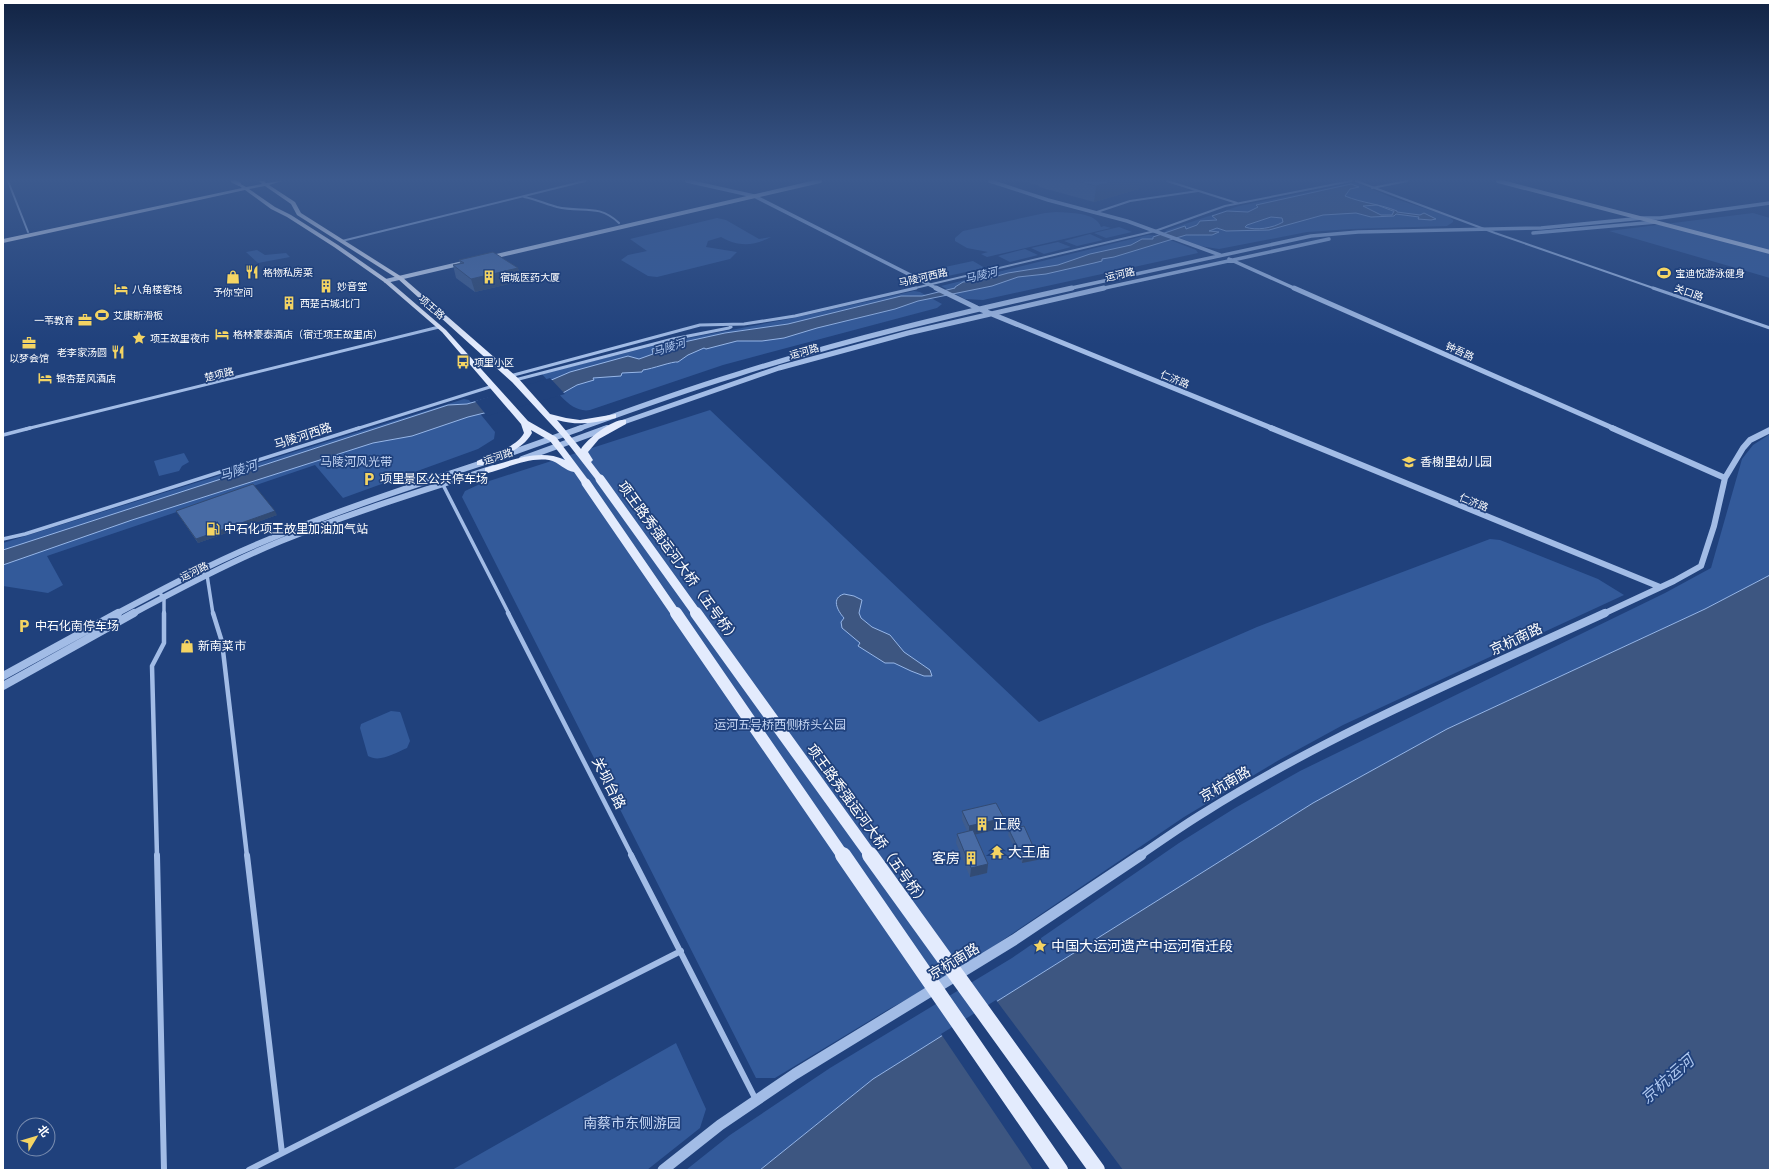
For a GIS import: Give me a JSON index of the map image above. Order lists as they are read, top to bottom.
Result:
{
  "streets": {
    "main road": ["项王路", "项王路秀强运河大桥（五号桥）"],
    "street": [
      "运河路",
      "马陵河西路",
      "关口路",
      "钟吾路",
      "楚项路",
      "仁济路",
      "京杭南路",
      "关坝台路"
    ]
  },
  "crossings": [
    ["运河路", "项王路"],
    ["运河路", "钟吾路"],
    ["运河路", "仁济路"],
    ["运河路", "关坝台路"],
    ["马陵河西路", "项王路"],
    ["马陵河西路", "仁济路"],
    ["项王路", "楚项路"],
    ["项王路", "项王路秀强运河大桥（五号桥）"],
    ["钟吾路", "京杭南路"],
    ["仁济路", "京杭南路"],
    ["京杭南路", "关坝台路"]
  ],
  "water": ["马陵河", "京杭运河"],
  "parks": ["马陵河风光带", "运河五号桥西侧桥头公园", "南蔡市东侧游园"],
  "places": {
    "restaurant": ["格物私房菜", "老李家汤圆"],
    "sports": ["宝迪悦游泳健身", "艾康斯滑板"],
    "shop": ["予你空间", "新南菜市"],
    "building": [
      "宿城医药大厦",
      "妙音堂",
      "西楚古城北门",
      "正殿",
      "客房"
    ],
    "hotel": ["八角楼客栈", "格林豪泰酒店（宿迁项王故里店）", "银杏楚风酒店"],
    "office": ["一苇教育", "以梦会馆"],
    "place": ["项王故里夜市", "中国大运河遗产中运河宿迁段"],
    "bus stop": ["项里小区"],
    "school or university": ["香榭里幼儿园"],
    "parking": ["项里景区公共停车场", "中石化南停车场"],
    "fuel station": ["中石化项王故里加油加气站"],
    "temple": ["大王庙"]
  },
  "north": "top right"
}
